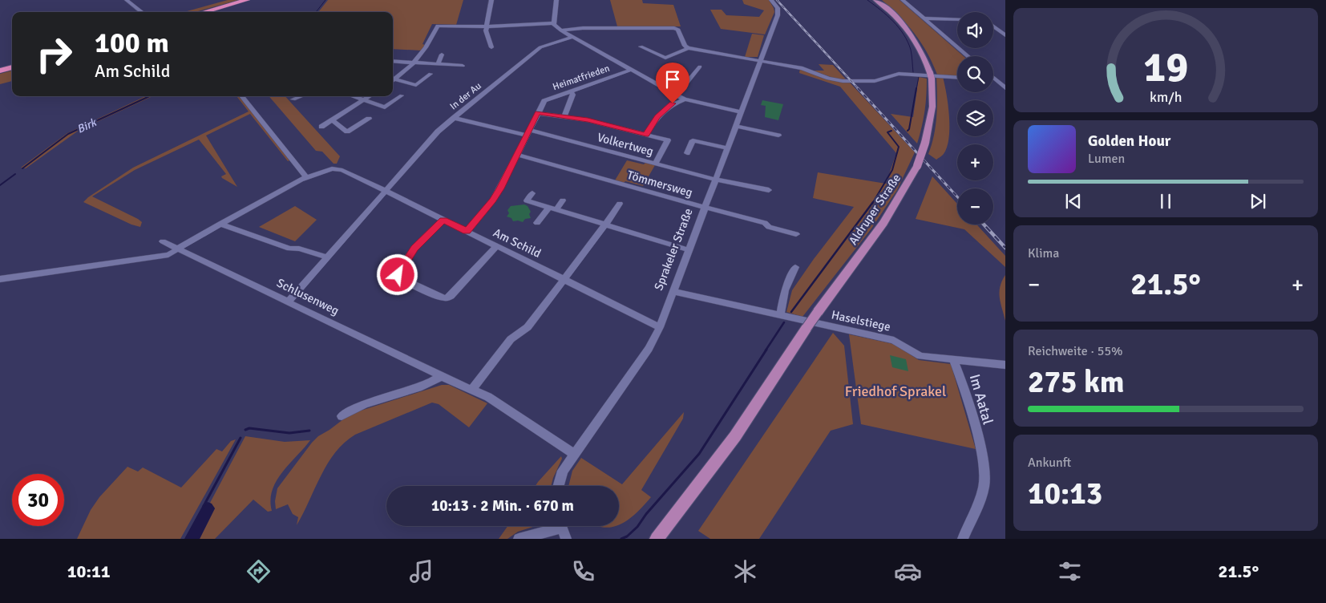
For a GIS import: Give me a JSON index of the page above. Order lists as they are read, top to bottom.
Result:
{
  "streets": {
    "main road": ["Aldruper Straße"],
    "street": [
      "Heimatfrieden",
      "In der Au",
      "Volkertweg",
      "Tömmersweg",
      "Am Schild",
      "Sprakeler Straße",
      "Schlusenweg",
      "Haselstiege",
      "Im Aatal"
    ]
  },
  "crossings": [
    ["Heimatfrieden", "Volkertweg"],
    ["Heimatfrieden", "Tömmersweg"],
    ["Heimatfrieden", "Am Schild"],
    ["In der Au", "Volkertweg"],
    ["In der Au", "Am Schild"],
    ["In der Au", "Schlusenweg"],
    ["Volkertweg", "Sprakeler Straße"],
    ["Tömmersweg", "Sprakeler Straße"],
    ["Am Schild", "Sprakeler Straße"],
    ["Sprakeler Straße", "Schlusenweg"],
    ["Sprakeler Straße", "Haselstiege"],
    ["Haselstiege", "Im Aatal"]
  ],
  "water": ["Birk"],
  "parks": ["Friedhof Sprakel"],
  "page": {
    "map_buttons": ["+", "−"],
    "turn": ["100 m", "Am Schild"],
    "song": ["Golden Hour", "Lumen"],
    "tile": [
      "Klima",
      ["Reichweite · 55%", "275 km"],
      ["Ankunft", "10:13"]
    ],
    "heat": ["−", "21.5°", "+"],
    "limit": "30",
    "trip": "10:13 · 2 Min. · 670 m",
    "tabs": ["10:11", "21.5°"],
    "gauge": ["19", "km/h"]
  }
}
